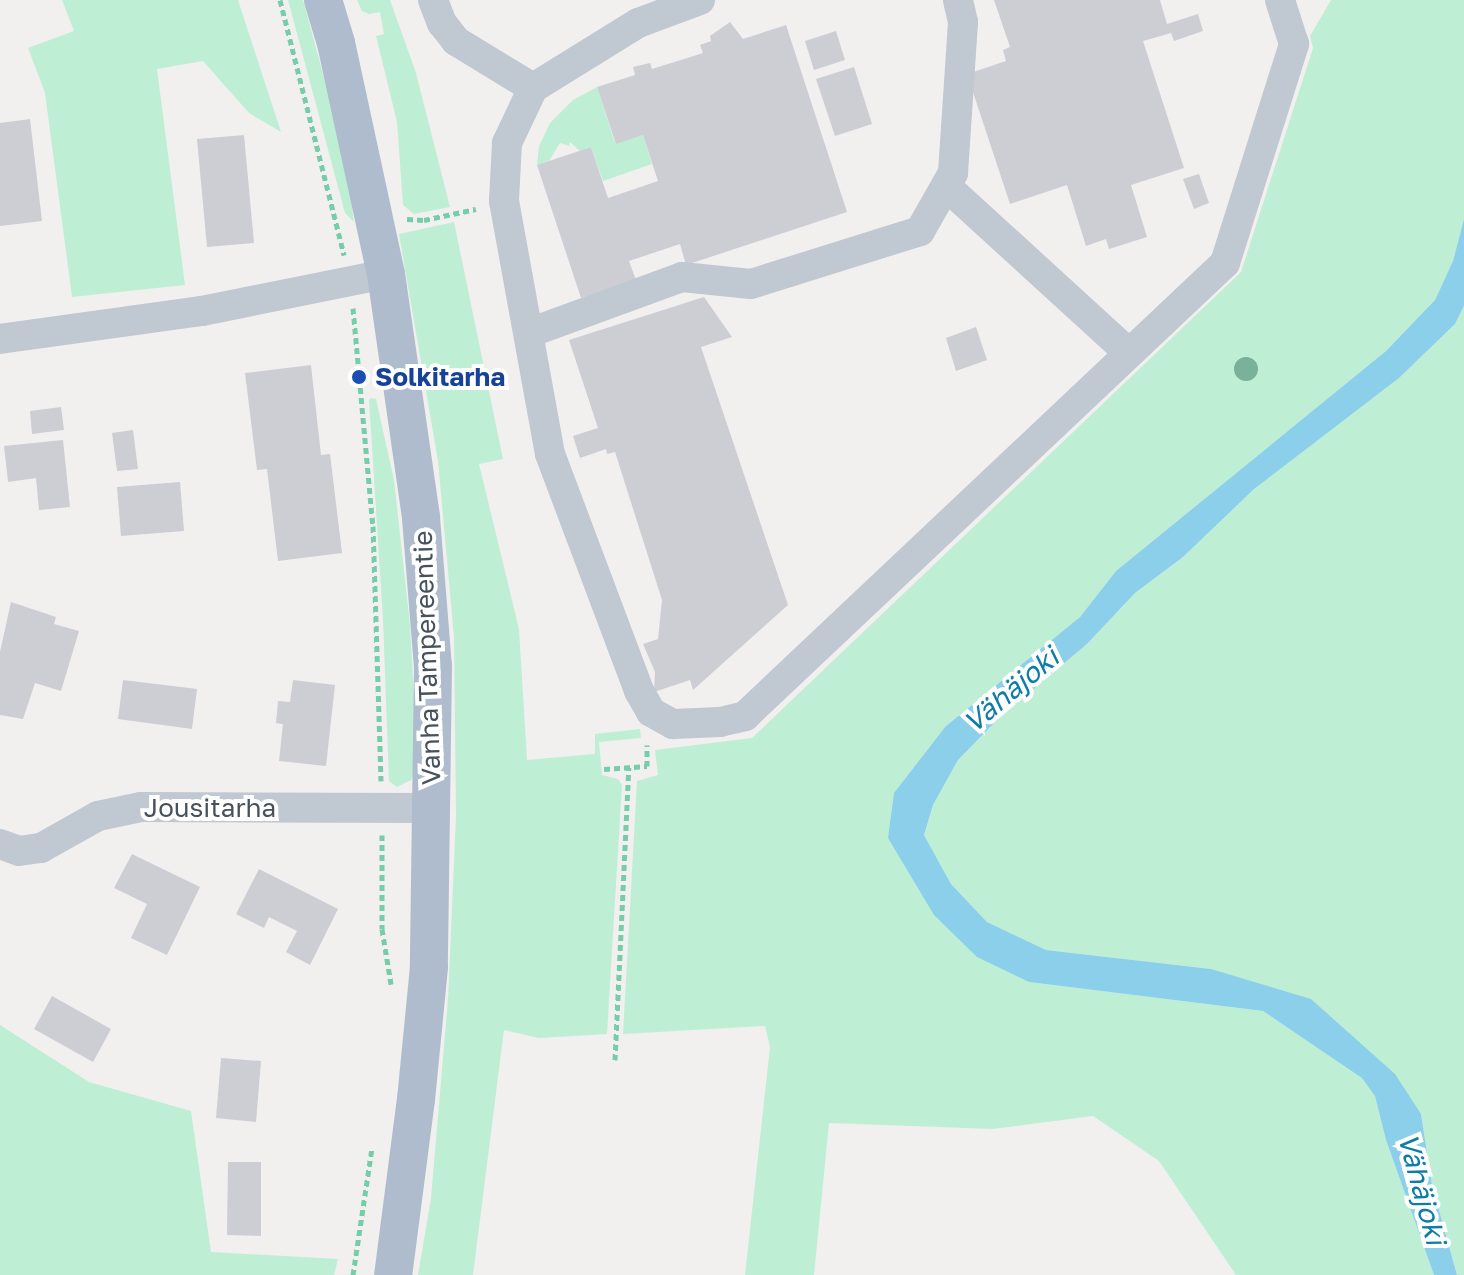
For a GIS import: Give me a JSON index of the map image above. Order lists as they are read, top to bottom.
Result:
{
  "streets": {
    "main road": ["Vanha Tampereentie"],
    "street": ["Jousitarha"]
  },
  "crossings": [
    ["Vanha Tampereentie", "Jousitarha"]
  ],
  "water": ["Vähäjoki"],
  "places": ["Solkitarha"]
}
